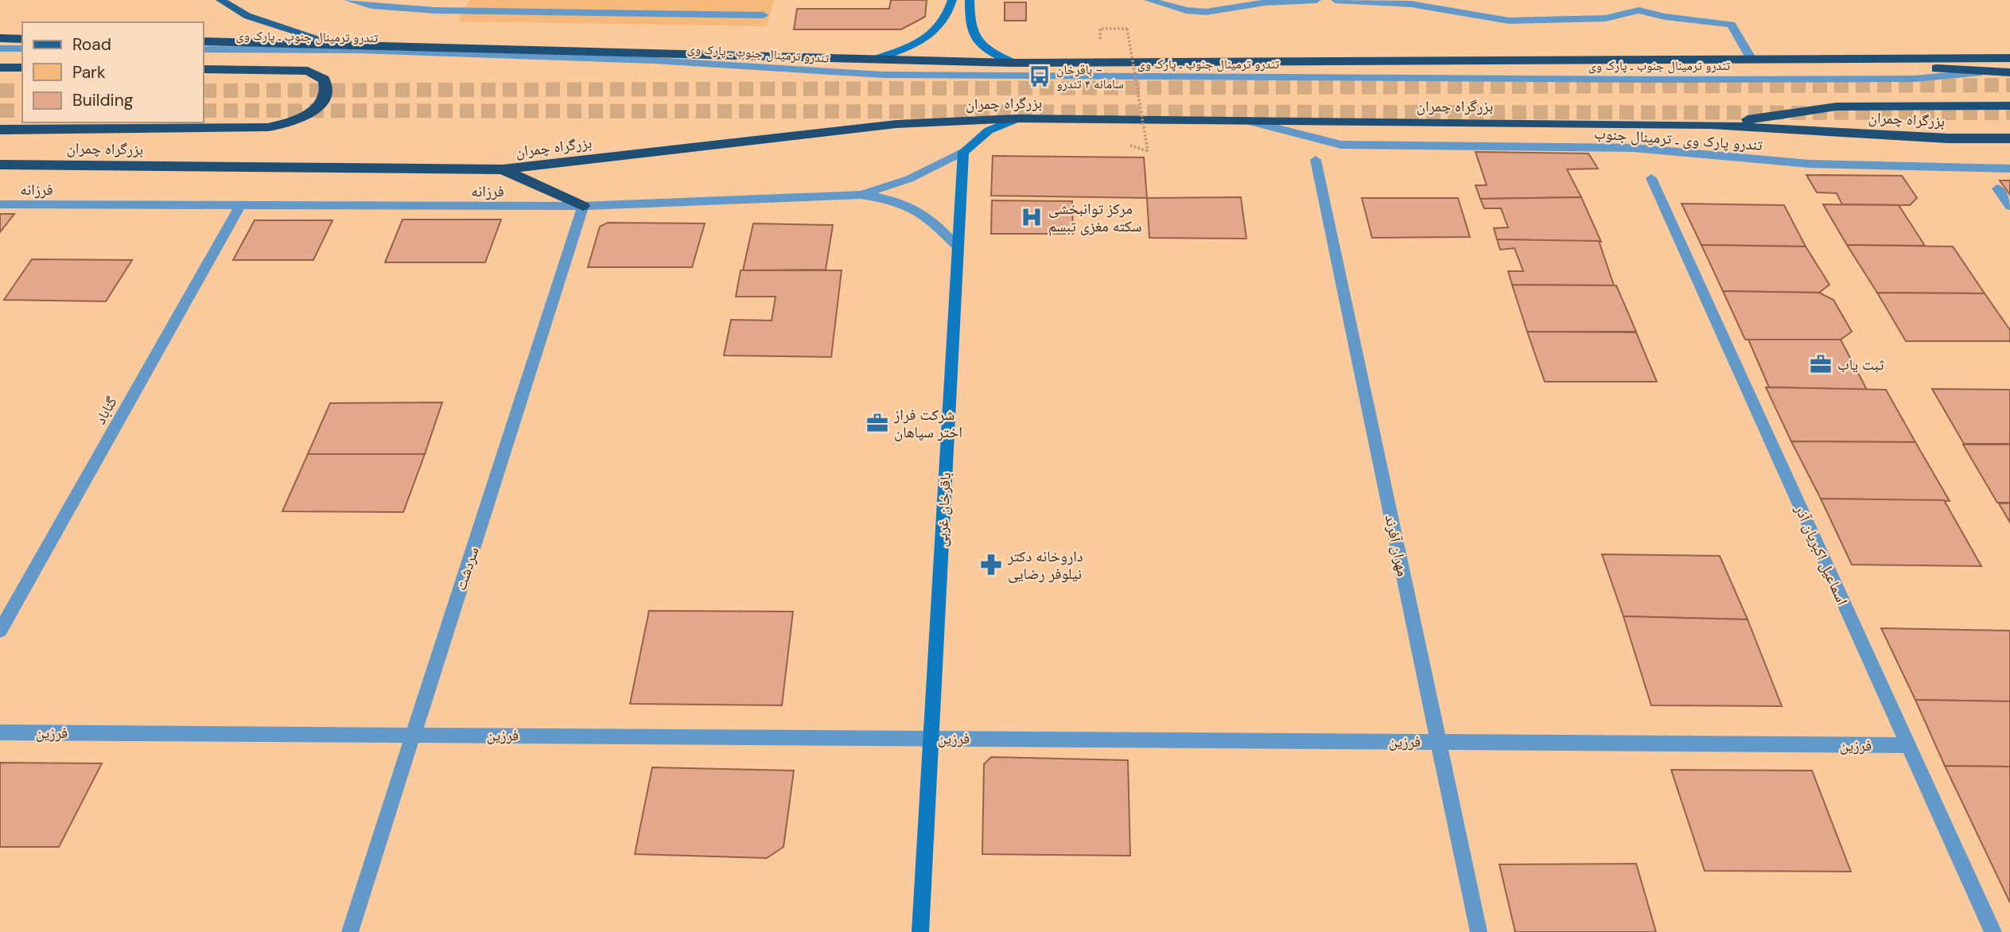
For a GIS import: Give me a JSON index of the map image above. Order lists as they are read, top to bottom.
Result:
{
  "streets": {
    "highway": ["بزرگراه چمران"],
    "main road": ["باقرخان غربی"],
    "street": [
      "تندرو ترمینال جنوب ـ پارک وی",
      "تندرو پارک وی ـ ترمینال جنوب",
      "فرزانه",
      "گناباد",
      "مهران آفرند",
      "اسماعیل اکبریان آذر",
      "سردشت",
      "فرزین"
    ]
  },
  "crossings": [
    ["بزرگراه چمران", "تندرو پارک وی ـ ترمینال جنوب"],
    ["فرزانه", "گناباد"],
    ["فرزانه", "باقرخان غربی"],
    ["فرزانه", "سردشت"],
    ["باقرخان غربی", "فرزین"],
    ["مهران آفرند", "فرزین"],
    ["اسماعیل اکبریان آذر", "فرزین"],
    ["سردشت", "فرزین"]
  ],
  "places": {
    "bus stop": ["باقرخان - سامانه ۴ تندرو"],
    "hospital": ["مرکز توانبخشی سکته مغزی تبسم"],
    "office": ["ثبت یاب", "شرکت فراز اختر سپاهان"],
    "pharmacy": ["داروخانه دکتر نیلوفر رضایی"]
  },
  "legend": ["Road", "Park", "Building"]
}
